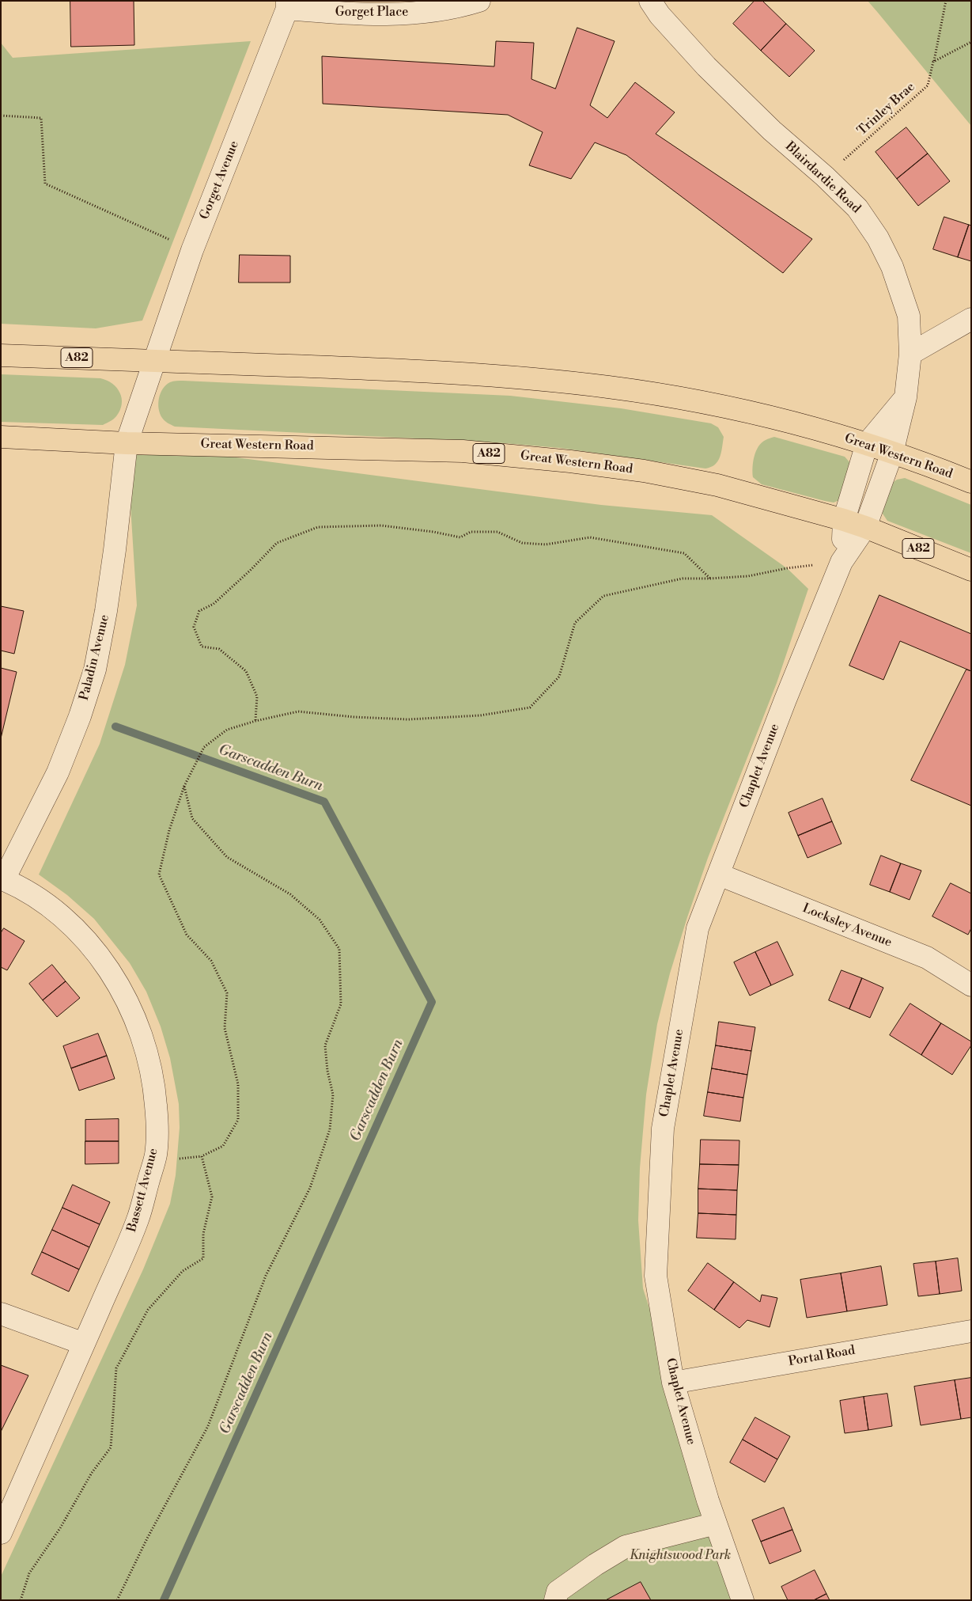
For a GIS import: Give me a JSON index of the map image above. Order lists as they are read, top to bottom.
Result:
{
  "streets": {
    "main road": ["A82", "Great Western Road"],
    "street": [
      "Gorget Place",
      "Blairdardie Road",
      "Gorget Avenue",
      "Paladin Avenue",
      "Chaplet Avenue",
      "Locksley Avenue",
      "Bassett Avenue",
      "Portal Road"
    ],
    "path": ["Trinley Brae"]
  },
  "crossings": [
    ["Gorget Place", "Gorget Avenue"],
    ["Trinley Brae", "Blairdardie Road"],
    ["Blairdardie Road", "Great Western Road"],
    ["Blairdardie Road", "Chaplet Avenue"],
    ["Gorget Avenue", "Great Western Road"],
    ["Gorget Avenue", "Paladin Avenue"],
    ["Great Western Road", "Paladin Avenue"],
    ["Great Western Road", "Chaplet Avenue"],
    ["Paladin Avenue", "Bassett Avenue"],
    ["Chaplet Avenue", "Locksley Avenue"],
    ["Chaplet Avenue", "Portal Road"]
  ],
  "water": ["Garscadden Burn"],
  "parks": ["Knightswood Park"]
}
